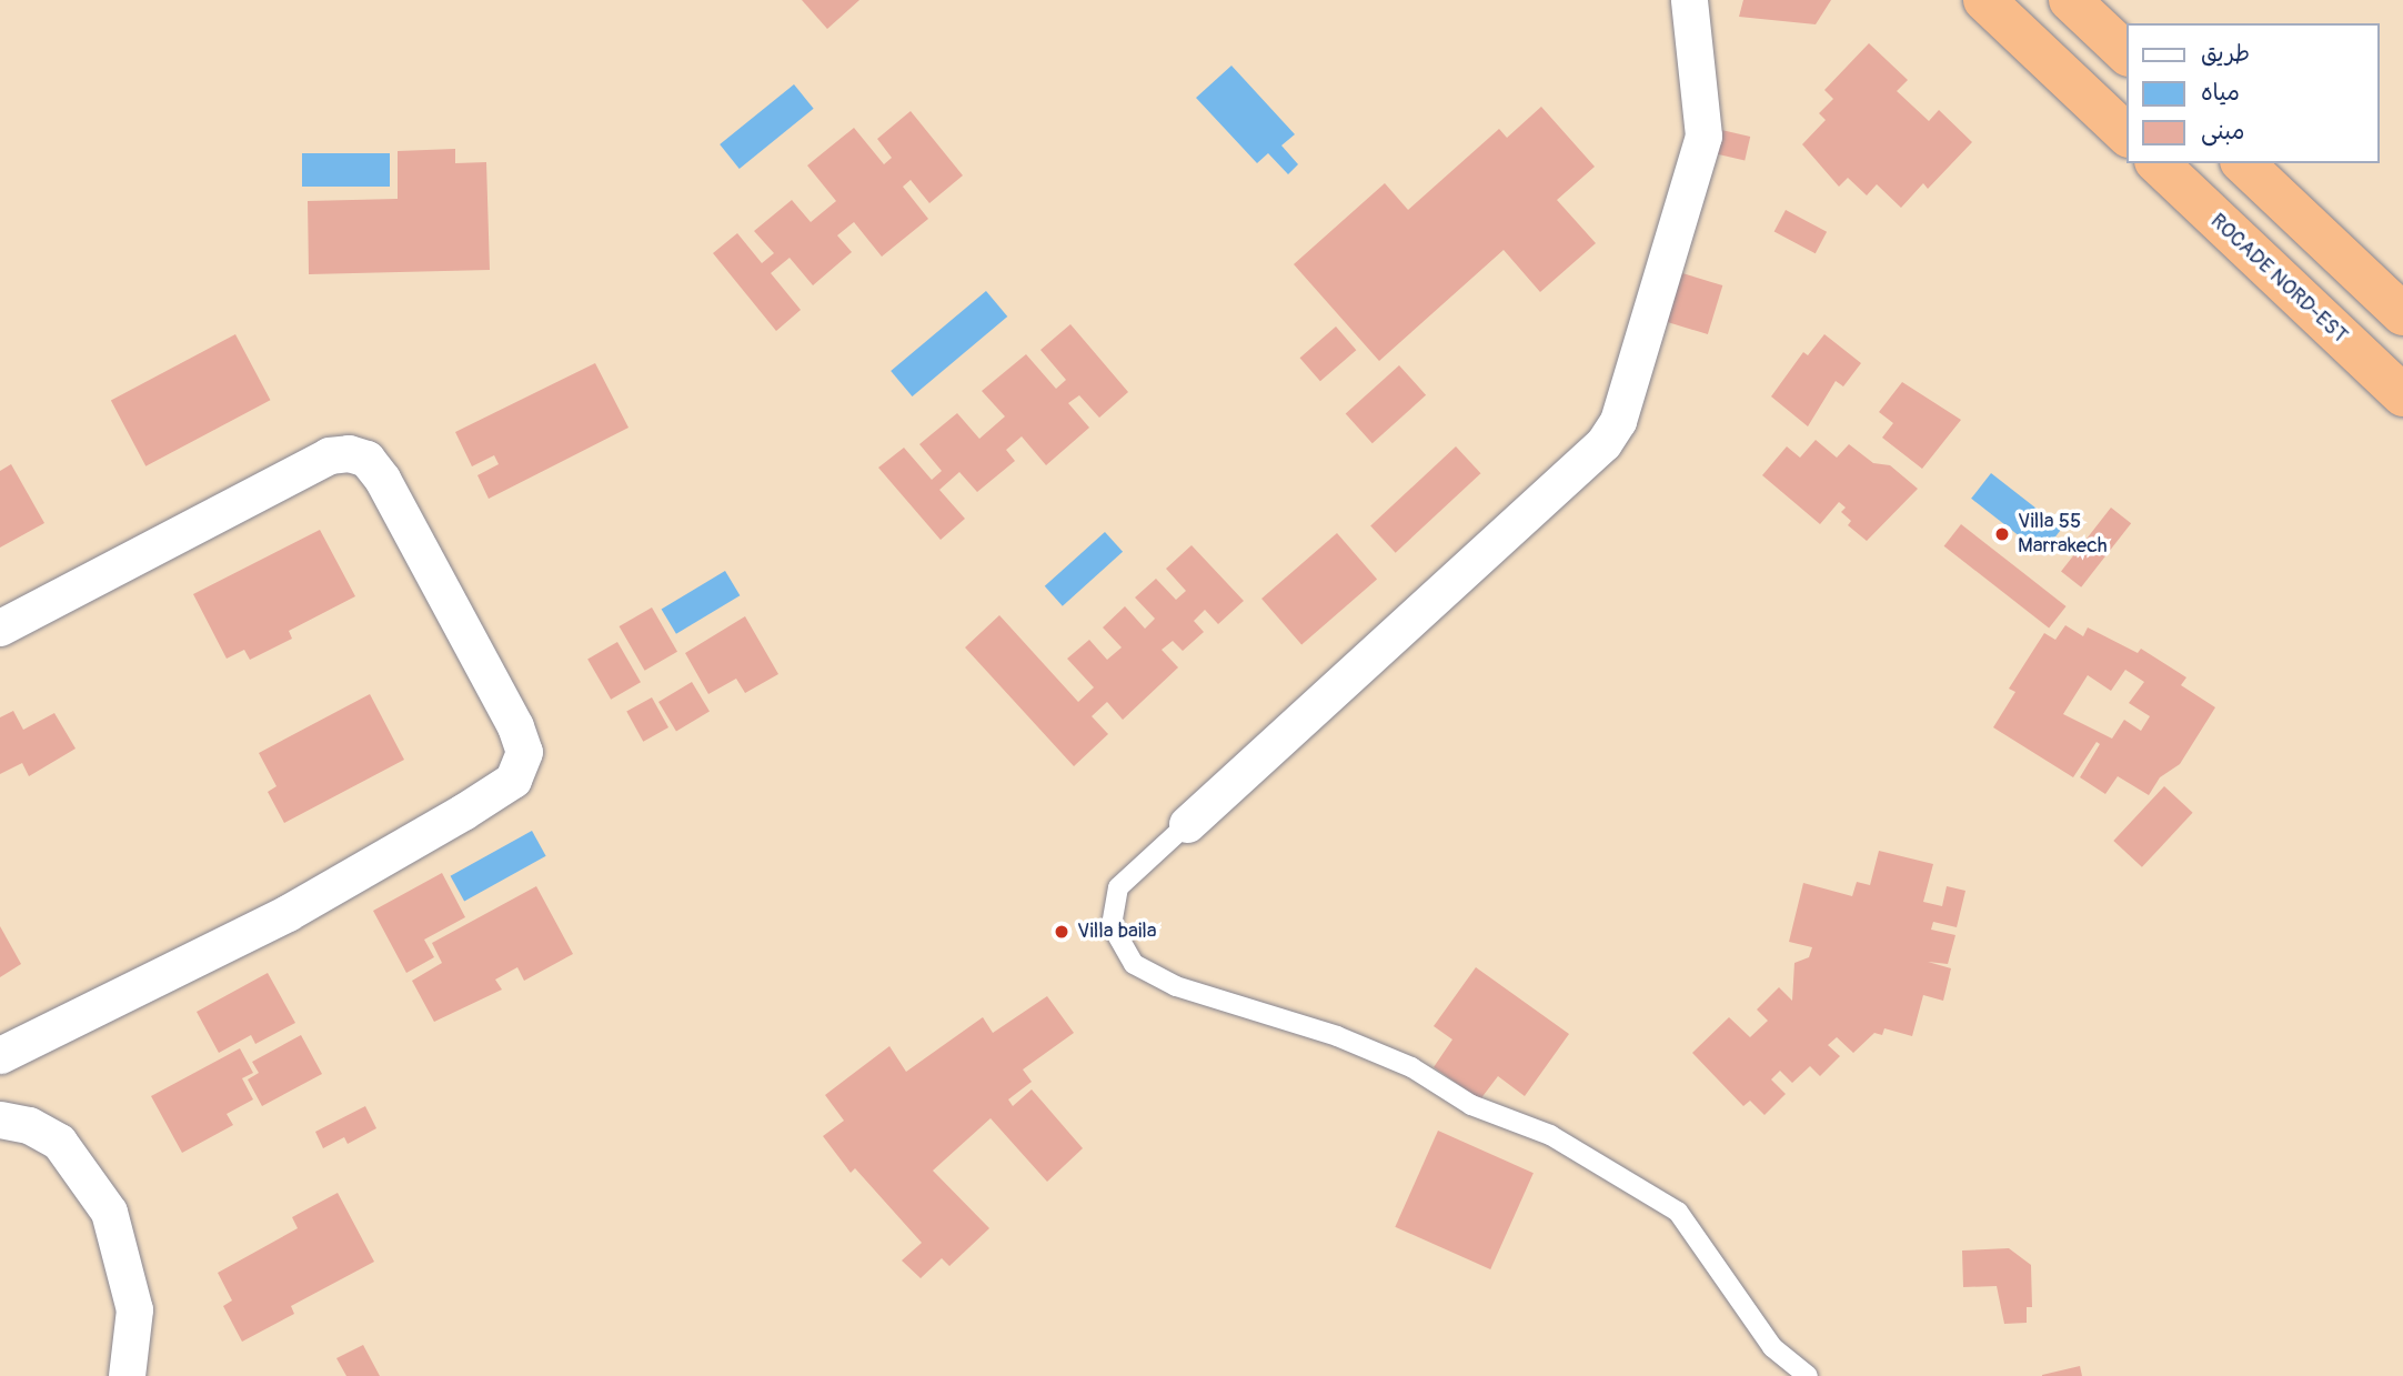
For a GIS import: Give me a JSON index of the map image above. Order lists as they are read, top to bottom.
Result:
{
  "streets": {
    "highway": ["ROCADE NORD-EST"]
  },
  "places": ["Villa 55 Marrakech", "Villa baila"],
  "legend": ["طريق", "مياه", "مبنى"]
}
